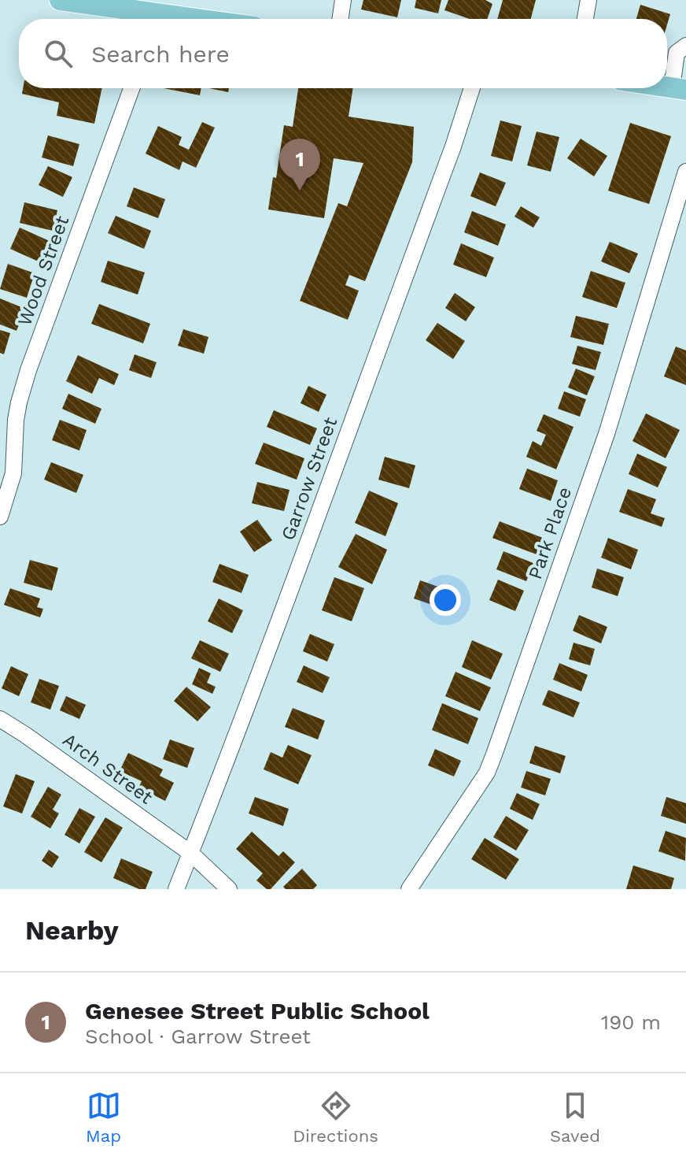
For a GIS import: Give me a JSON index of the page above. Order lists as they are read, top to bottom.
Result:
{
  "streets": {
    "street": [
      "Wood Street",
      "Garrow Street",
      "Park Place",
      "Arch Street"
    ]
  },
  "crossings": [
    ["Garrow Street", "Arch Street"]
  ],
  "page": {
    "search": "Search here",
    "pins": "1",
    "heading": "Nearby",
    "list": [
      {
        "mark": "1",
        "name": "Genesee Street Public School",
        "note": "School · Garrow Street",
        "value": "190 m"
      }
    ],
    "nav": ["Map", "Directions", "Saved"]
  }
}
